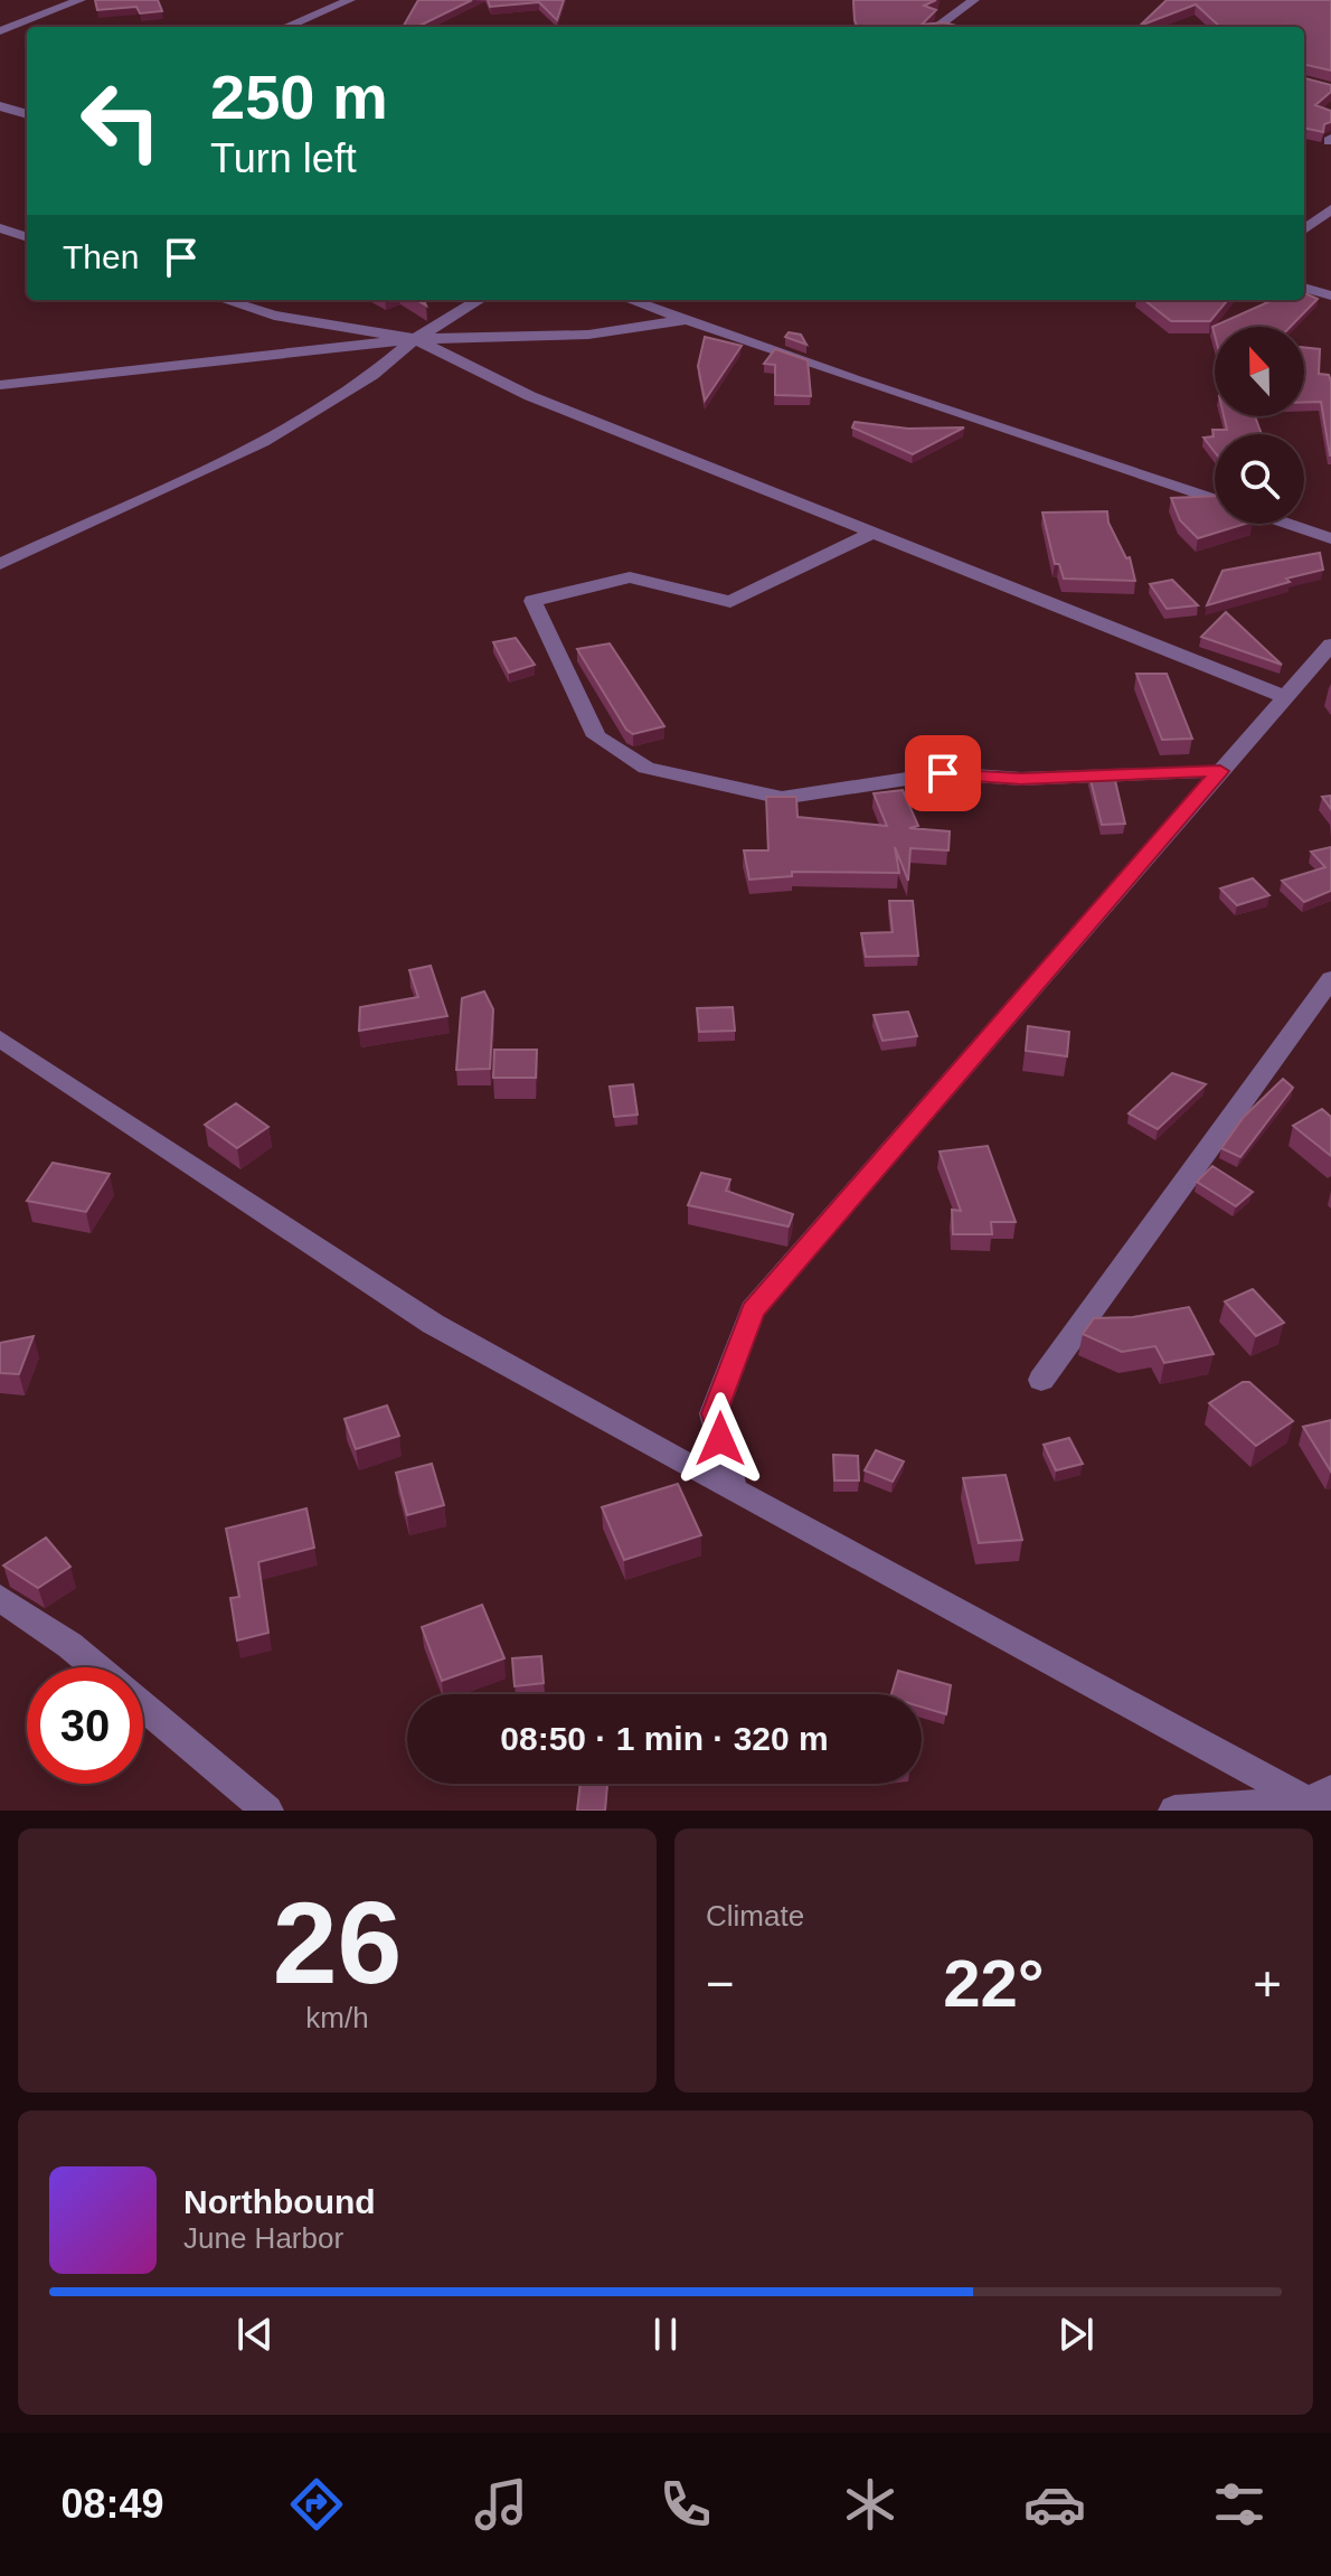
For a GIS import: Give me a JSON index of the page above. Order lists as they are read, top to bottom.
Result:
{
  "north": "top",
  "page": {
    "turn": ["250 m", "Turn left"],
    "then": "Then",
    "limit": "30",
    "trip": "08:50 · 1 min · 320 m",
    "tile": [
      ["26", "km/h"],
      "Climate"
    ],
    "heat": ["−", "22°", "+"],
    "song": ["Northbound", "June Harbor"],
    "tabs": "08:49"
  }
}
